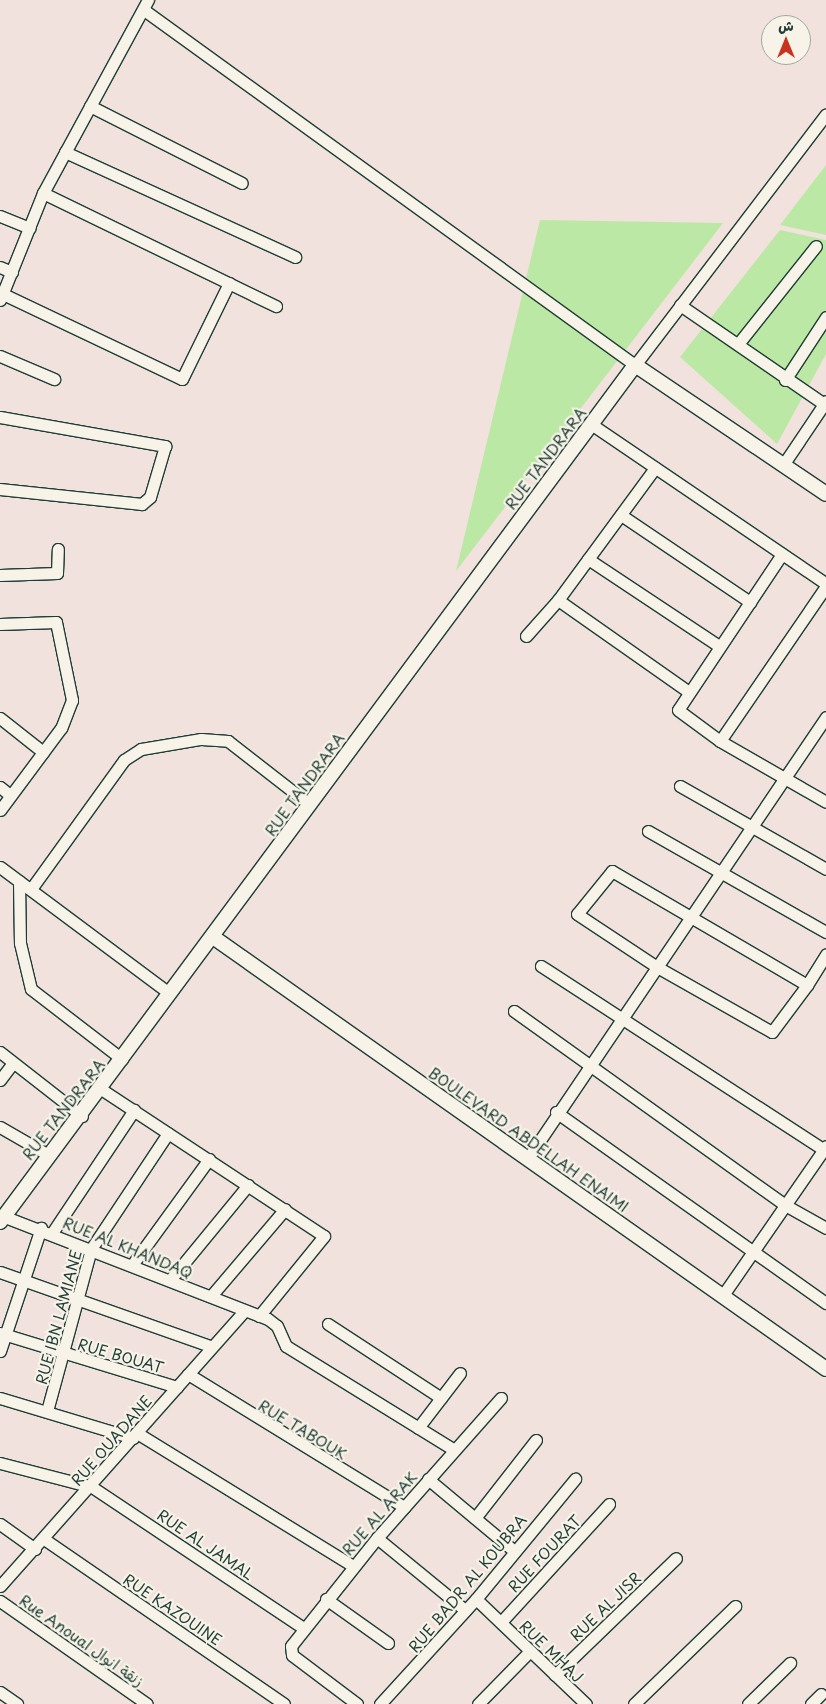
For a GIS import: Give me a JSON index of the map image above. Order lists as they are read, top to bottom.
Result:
{
  "streets": {
    "street": [
      "RUE TANDRARA",
      "BOULEVARD ABDELLAH ENAIMI",
      "RUE AL KHANDAQ",
      "RUE IBN LAMIANE",
      "RUE BOUAT",
      "RUE TABOUK",
      "RUE OUADANE",
      "RUE AL ARAK",
      "RUE AL JAMAL",
      "RUE FOURAT",
      "RUE BADR AL KOUBRA",
      "RUE AL JISR",
      "RUE KAZOUINE",
      "Rue Anoual زنقة انوال",
      "RUE MHAJ"
    ]
  },
  "crossings": [
    ["RUE TANDRARA", "BOULEVARD ABDELLAH ENAIMI"],
    ["RUE TANDRARA", "RUE AL KHANDAQ"],
    ["RUE AL KHANDAQ", "RUE IBN LAMIANE"],
    ["RUE AL KHANDAQ", "RUE OUADANE"],
    ["RUE AL KHANDAQ", "RUE AL ARAK"],
    ["RUE IBN LAMIANE", "RUE BOUAT"],
    ["RUE BOUAT", "RUE OUADANE"],
    ["RUE TABOUK", "RUE OUADANE"],
    ["RUE TABOUK", "RUE AL ARAK"],
    ["RUE OUADANE", "RUE AL JAMAL"],
    ["RUE OUADANE", "RUE KAZOUINE"],
    ["RUE AL ARAK", "RUE AL JAMAL"],
    ["RUE FOURAT", "RUE MHAJ"],
    ["RUE BADR AL KOUBRA", "RUE MHAJ"],
    ["RUE AL JISR", "RUE MHAJ"]
  ],
  "north": "top"
}
